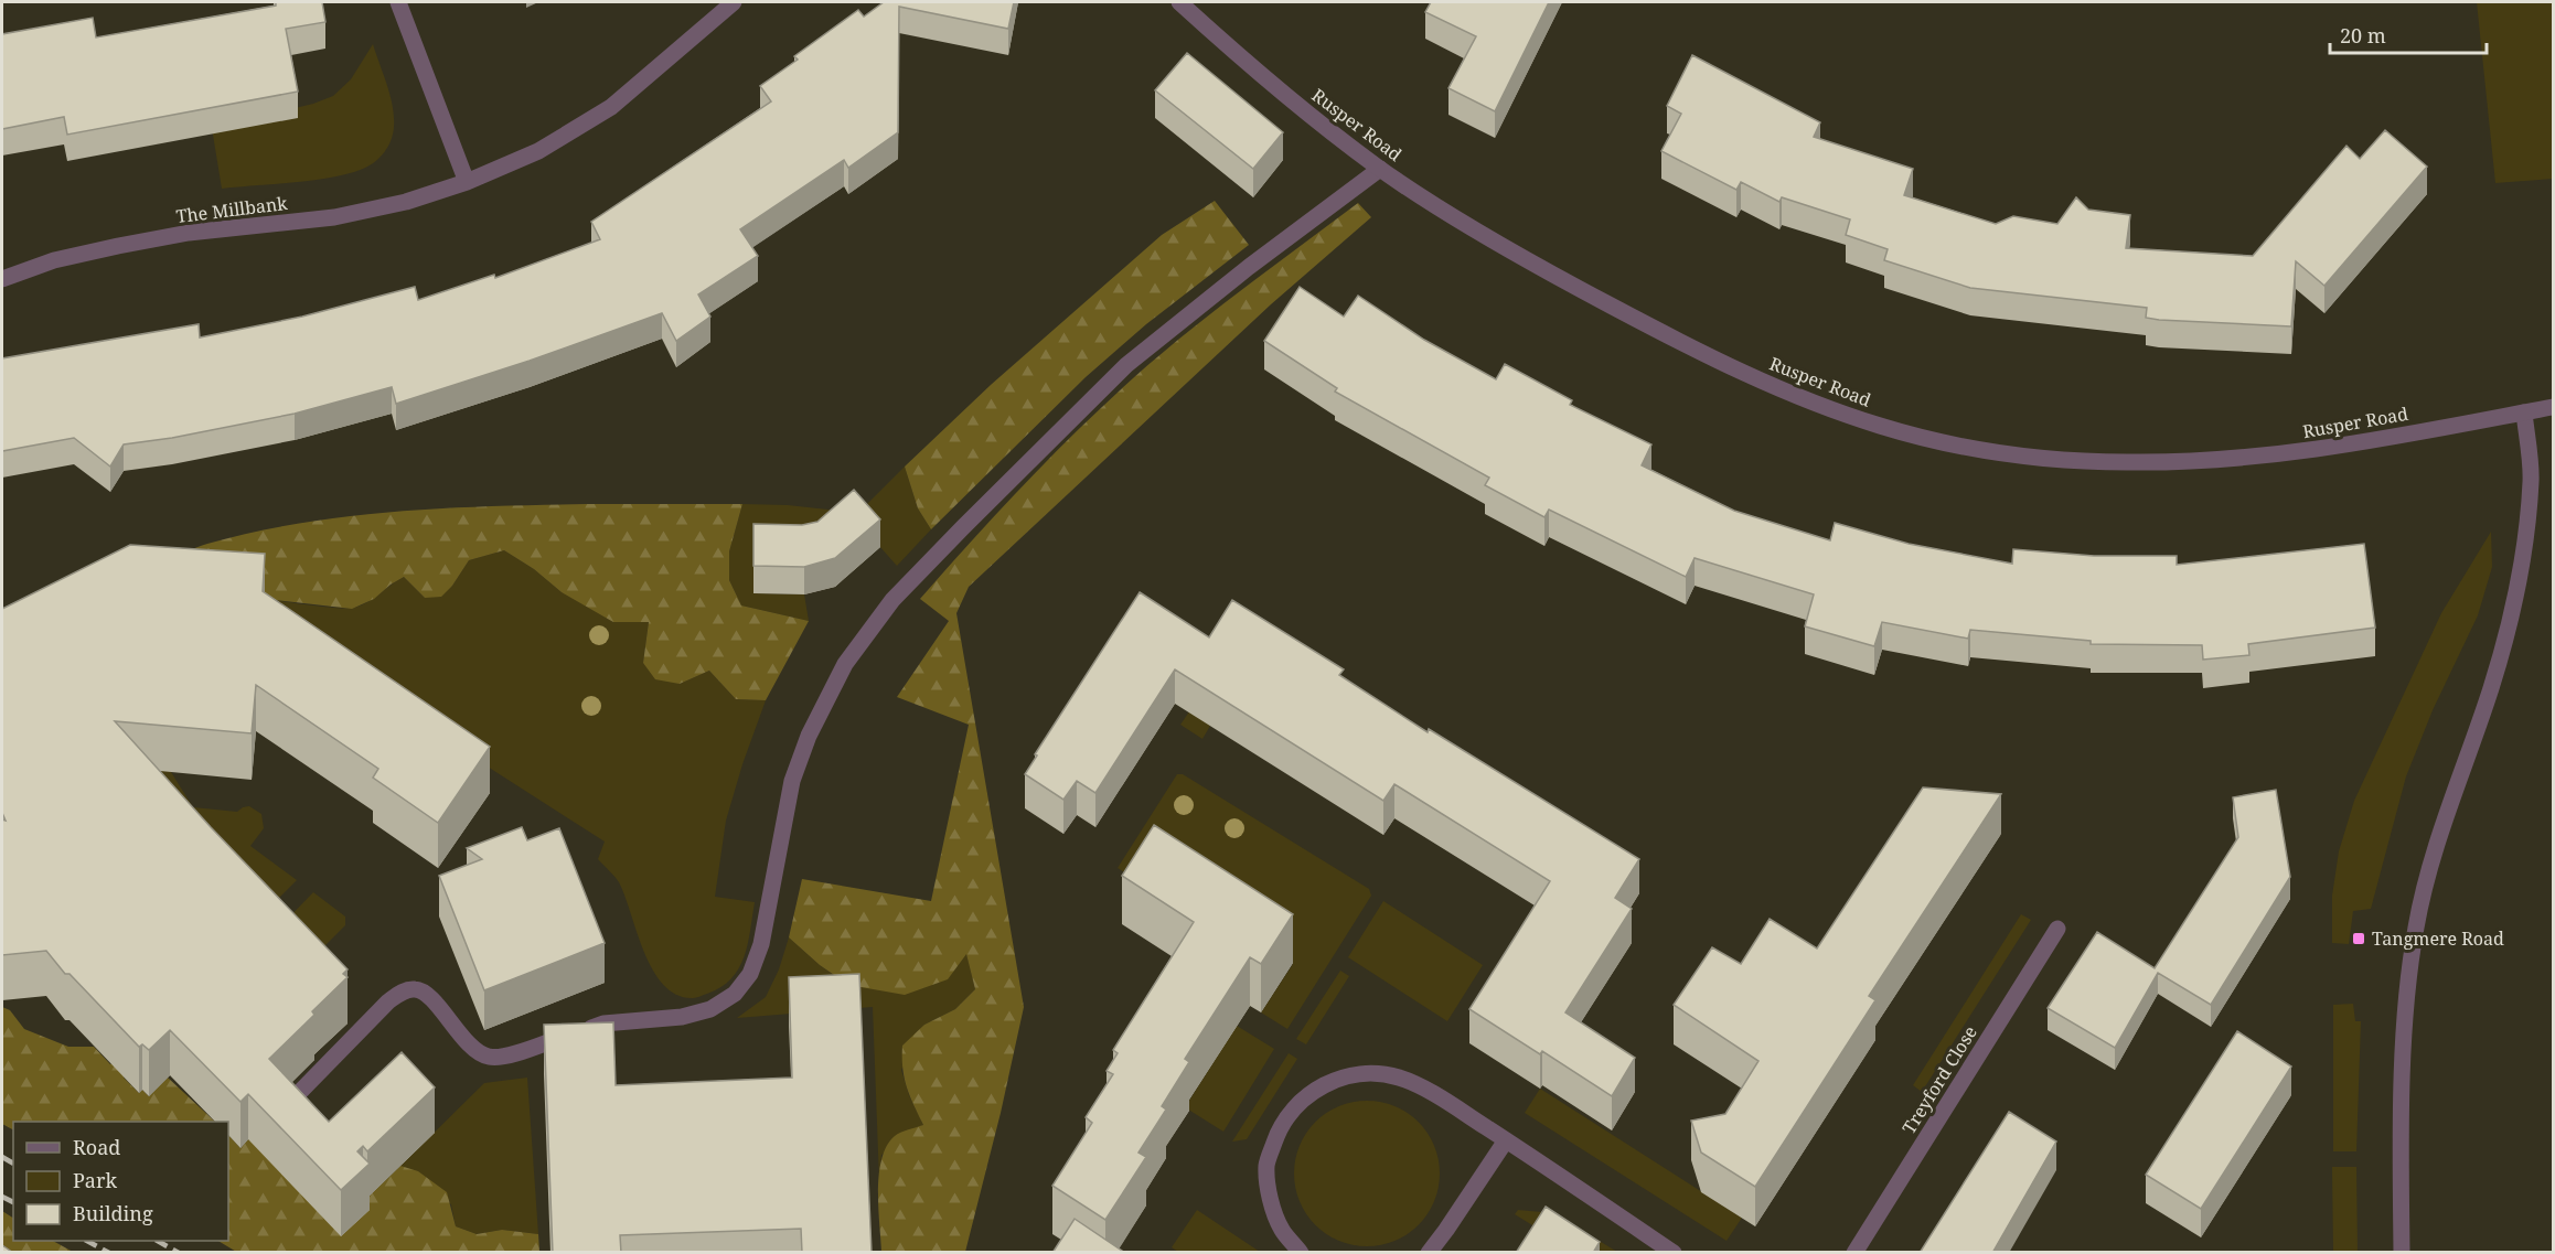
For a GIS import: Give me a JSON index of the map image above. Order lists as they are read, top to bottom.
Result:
{
  "streets": {
    "street": ["Rusper Road", "The Millbank", "Treyford Close"]
  },
  "places": {
    "transit": ["Tangmere Road"]
  },
  "legend": ["Road", "Park", "Building"],
  "scale_bar": "20 m"
}
